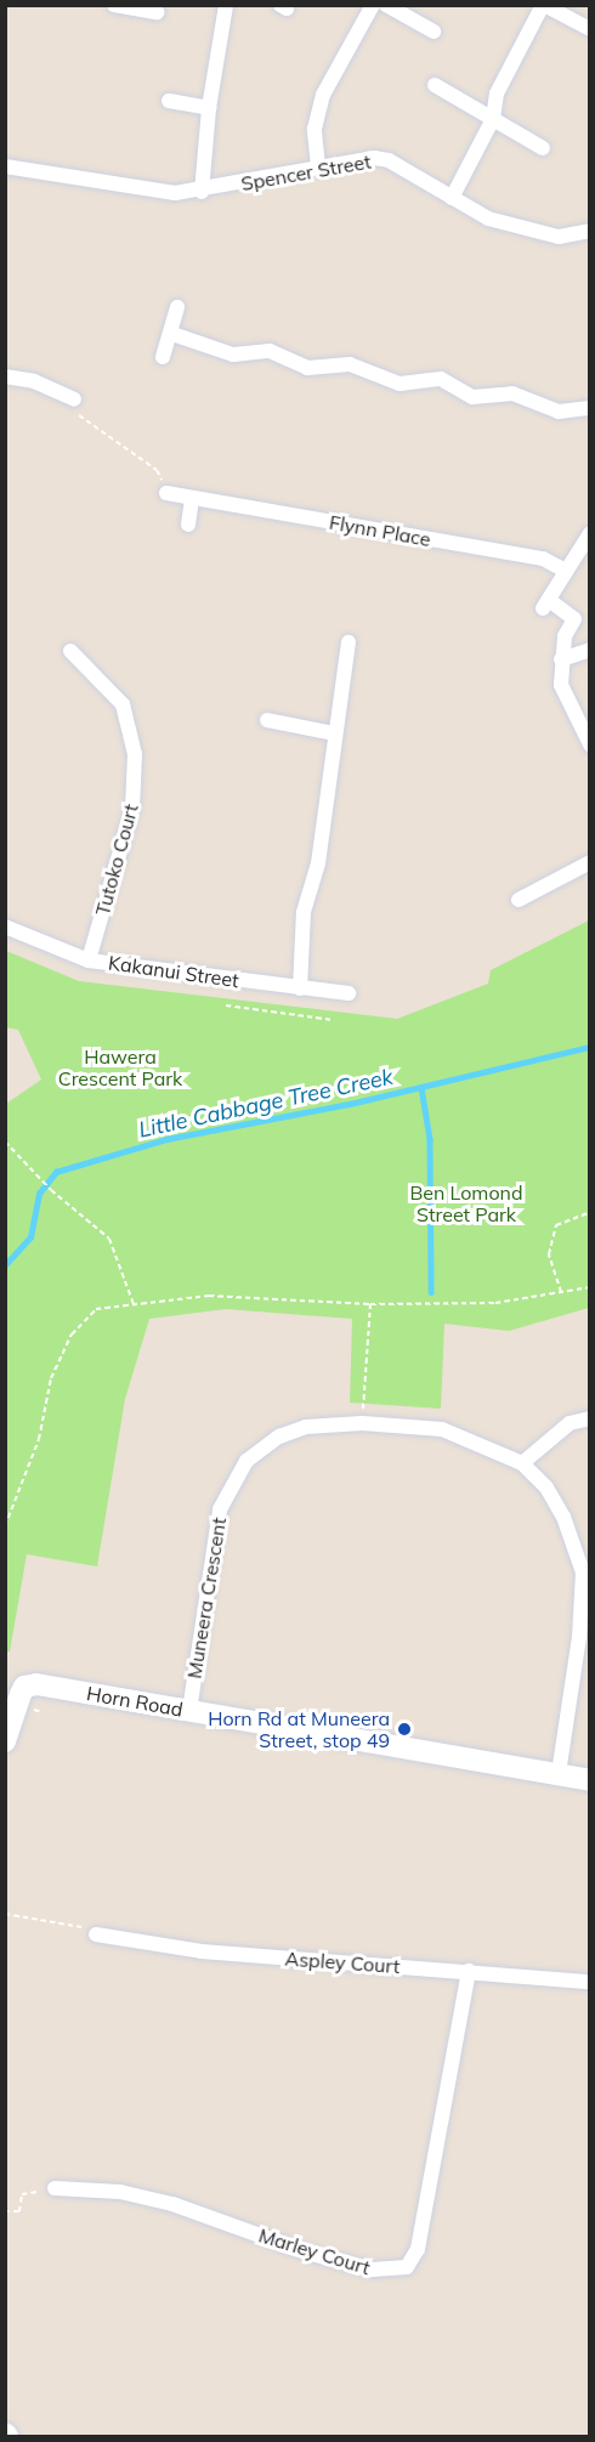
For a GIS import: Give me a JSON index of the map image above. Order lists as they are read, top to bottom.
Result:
{
  "streets": {
    "street": [
      "Spencer Street",
      "Flynn Place",
      "Tutoko Court",
      "Kakanui Street",
      "Muneera Crescent",
      "Horn Road",
      "Aspley Court",
      "Marley Court"
    ]
  },
  "crossings": [
    ["Tutoko Court", "Kakanui Street"],
    ["Muneera Crescent", "Horn Road"],
    ["Aspley Court", "Marley Court"]
  ],
  "water": ["Little Cabbage Tree Creek"],
  "parks": ["Hawera Crescent Park", "Ben Lomond Street Park"],
  "places": ["Horn Rd at Muneera Street, stop 49"]
}
